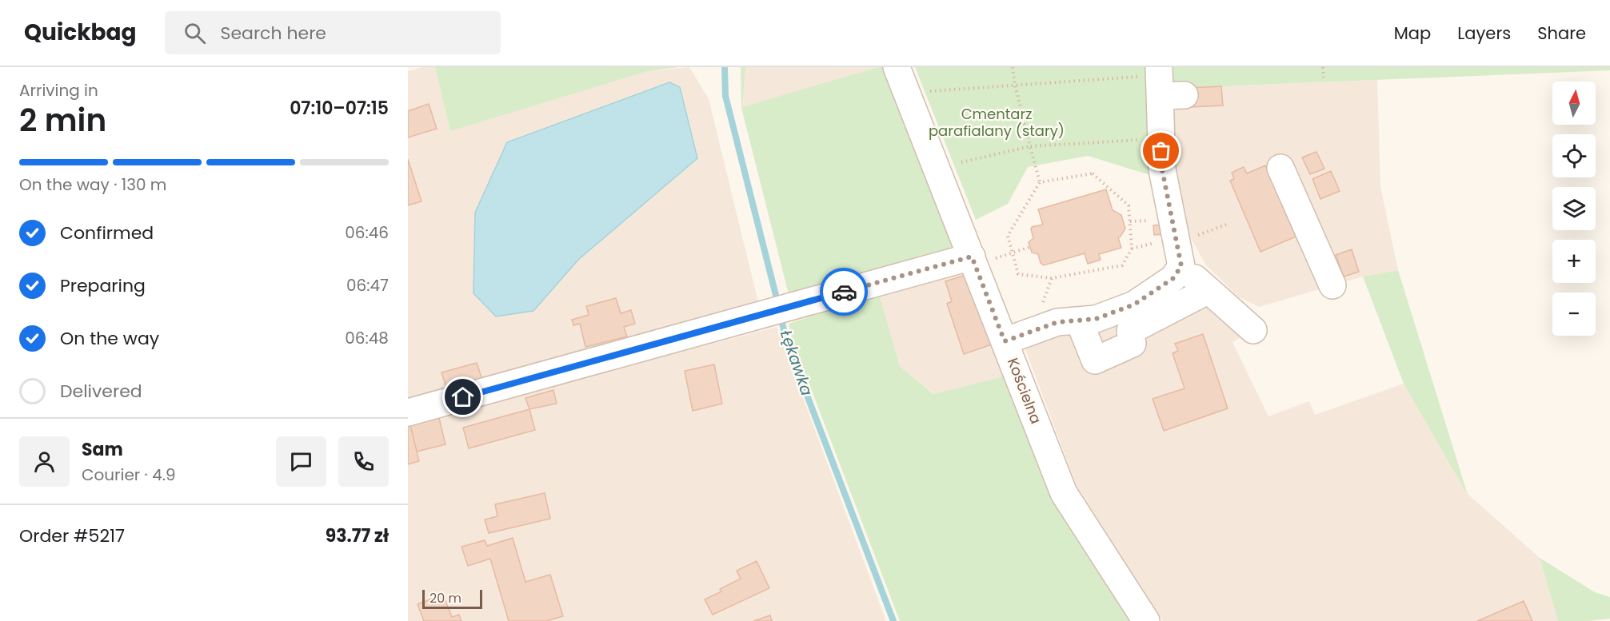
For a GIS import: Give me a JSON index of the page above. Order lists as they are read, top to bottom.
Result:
{
  "streets": {
    "street": ["Kościelna"]
  },
  "water": ["Łękawka"],
  "parks": ["Cmentarz parafialany (stary)"],
  "scale_bar": "20 m",
  "north": "top",
  "page": {
    "header": "Quickbag",
    "search": "Search here",
    "nav": ["Map", "Layers", "Share"],
    "heading": ["2 min", "Arriving in", "07:10–07:15"],
    "panel": [
      "Sam",
      "Courier · 4.9",
      "Order #5217",
      "93.77 zł"
    ],
    "map_buttons": ["+", "−"],
    "bar": "On the way · 130 m",
    "list": [
      ["Confirmed", "06:46"],
      ["Preparing", "06:47"],
      ["On the way", "06:48"],
      "Delivered"
    ],
    "scale": "20 m"
  }
}
